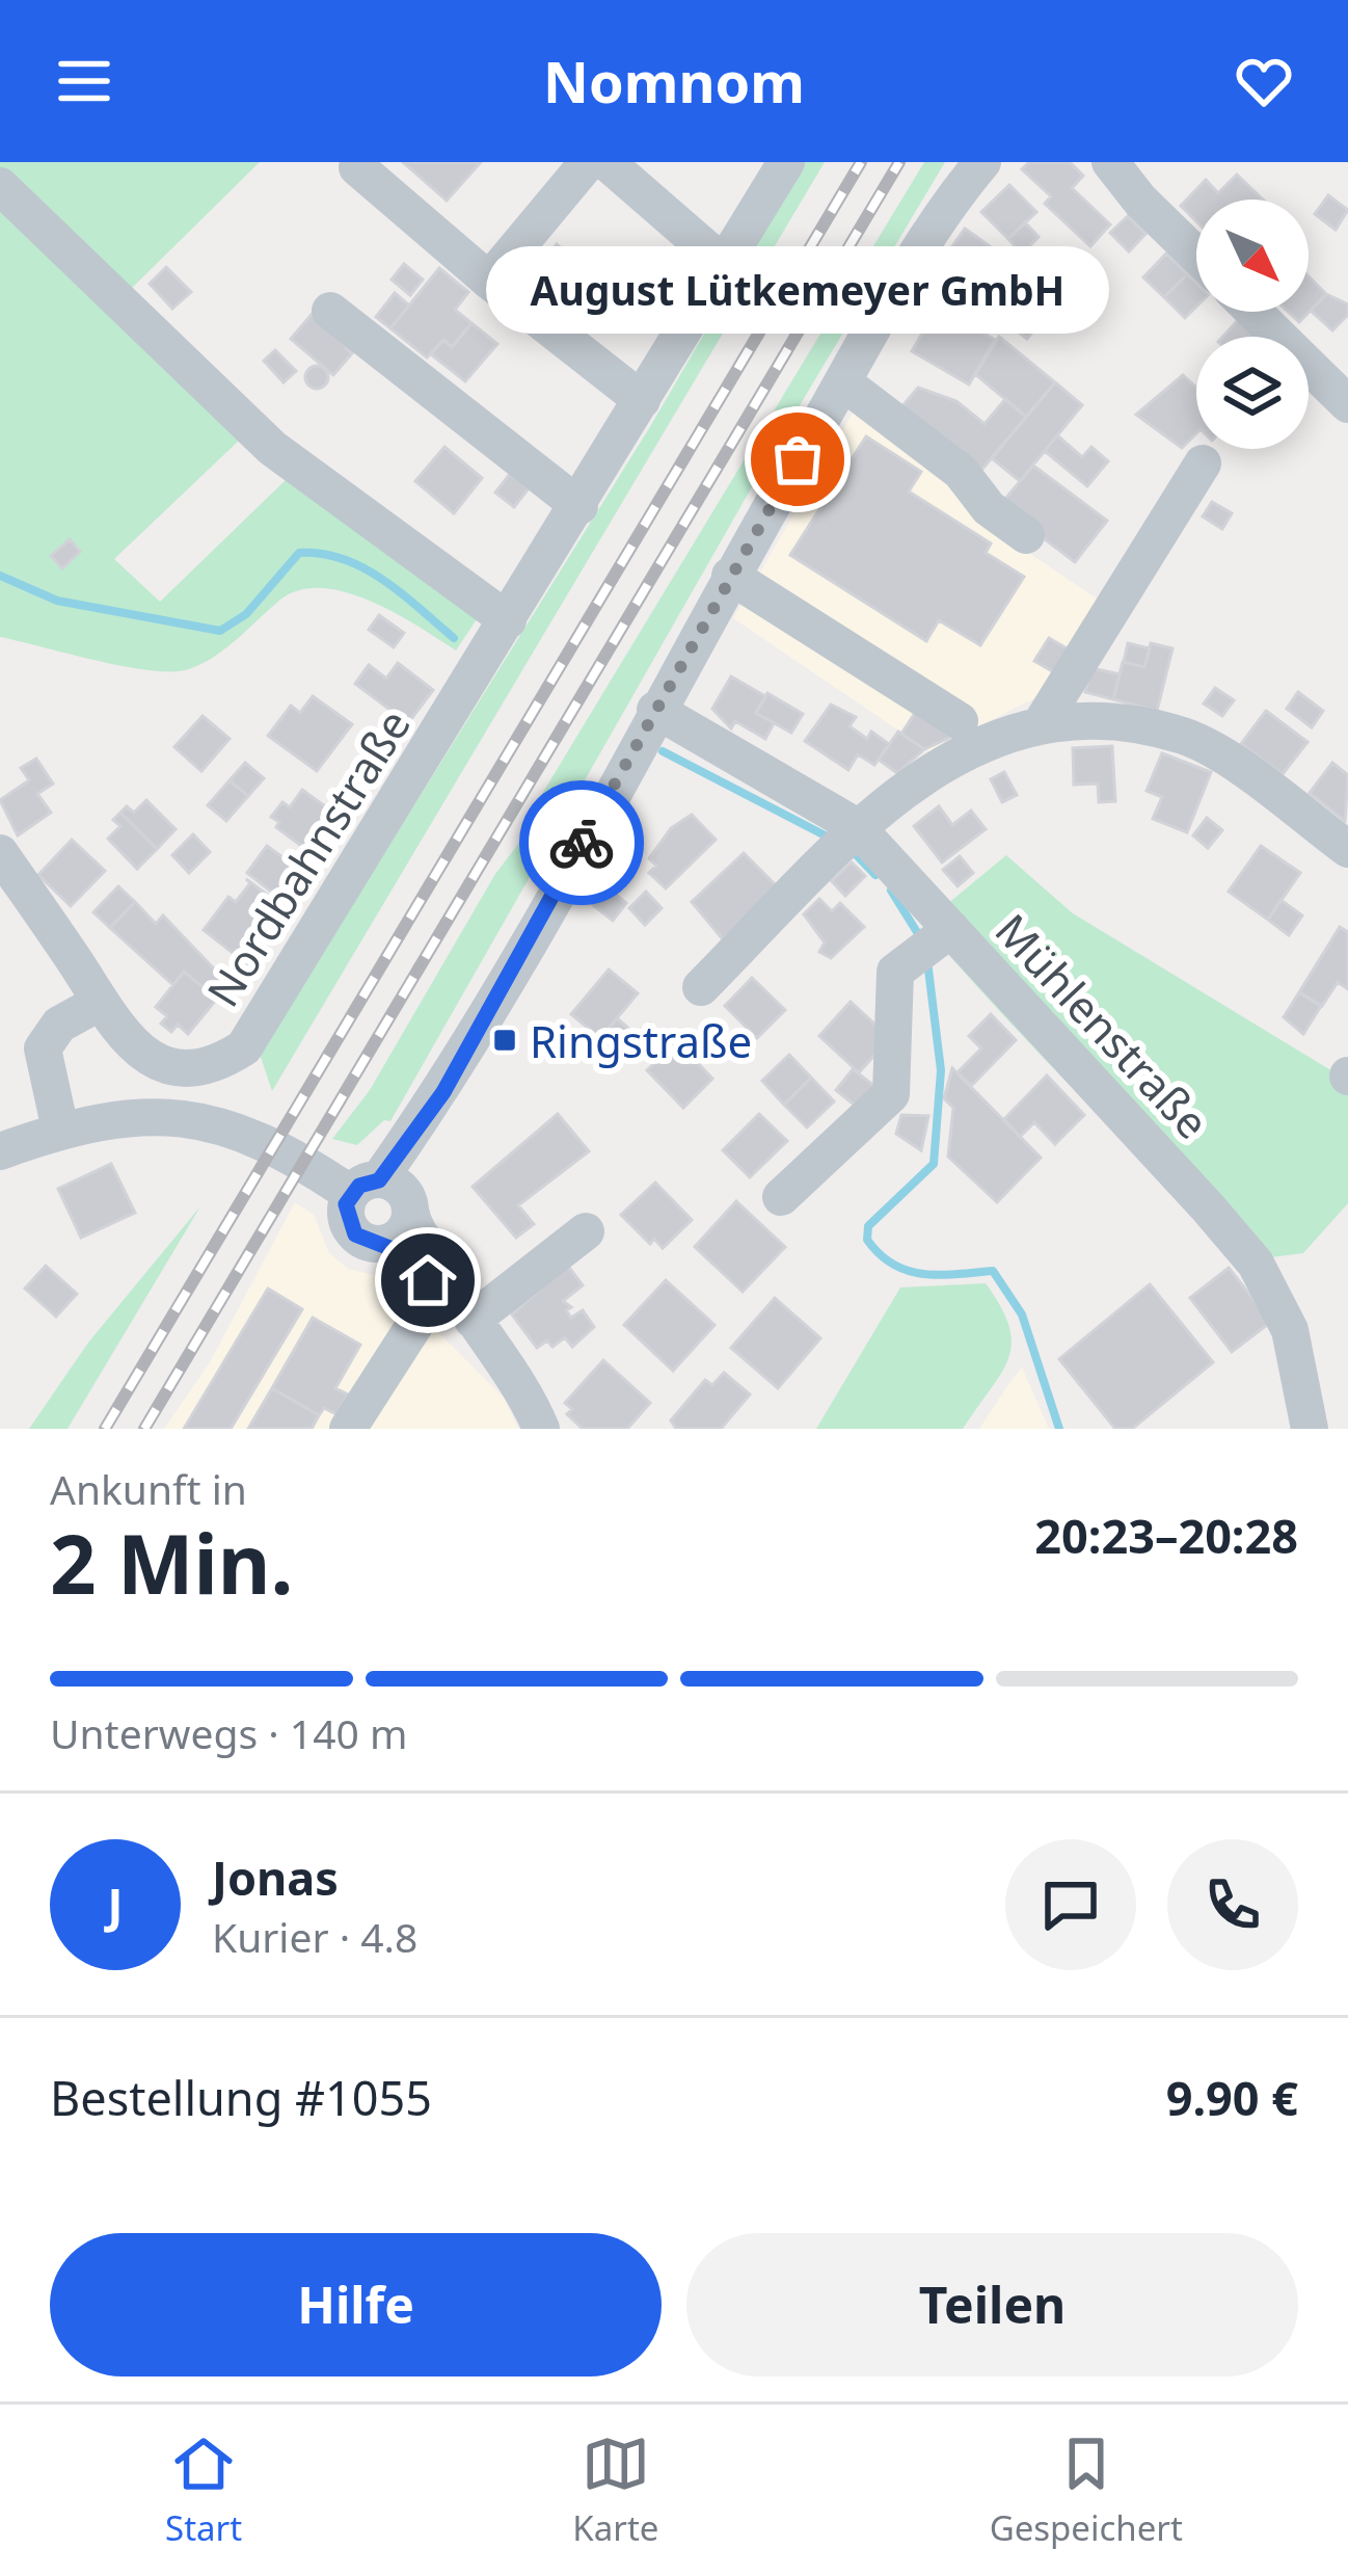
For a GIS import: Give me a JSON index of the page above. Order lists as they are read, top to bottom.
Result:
{
  "streets": {
    "street": ["Nordbahnstraße", "Mühlenstraße"]
  },
  "places": {
    "other": ["August Lütkemeyer GmbH"],
    "transit": ["Ringstraße"]
  },
  "north": "bottom right",
  "page": {
    "header": "Nomnom",
    "bubble": "August Lütkemeyer GmbH",
    "heading": ["2 Min.", "Ankunft in", "20:23–20:28"],
    "panel": [
      "Jonas",
      "Kurier · 4.8",
      "Bestellung #1055",
      "9.90 €"
    ],
    "bar": "Unterwegs · 140 m",
    "round": "J",
    "buttons": ["Hilfe", "Teilen"],
    "tabs": ["Start", "Karte", "Gespeichert"]
  }
}
